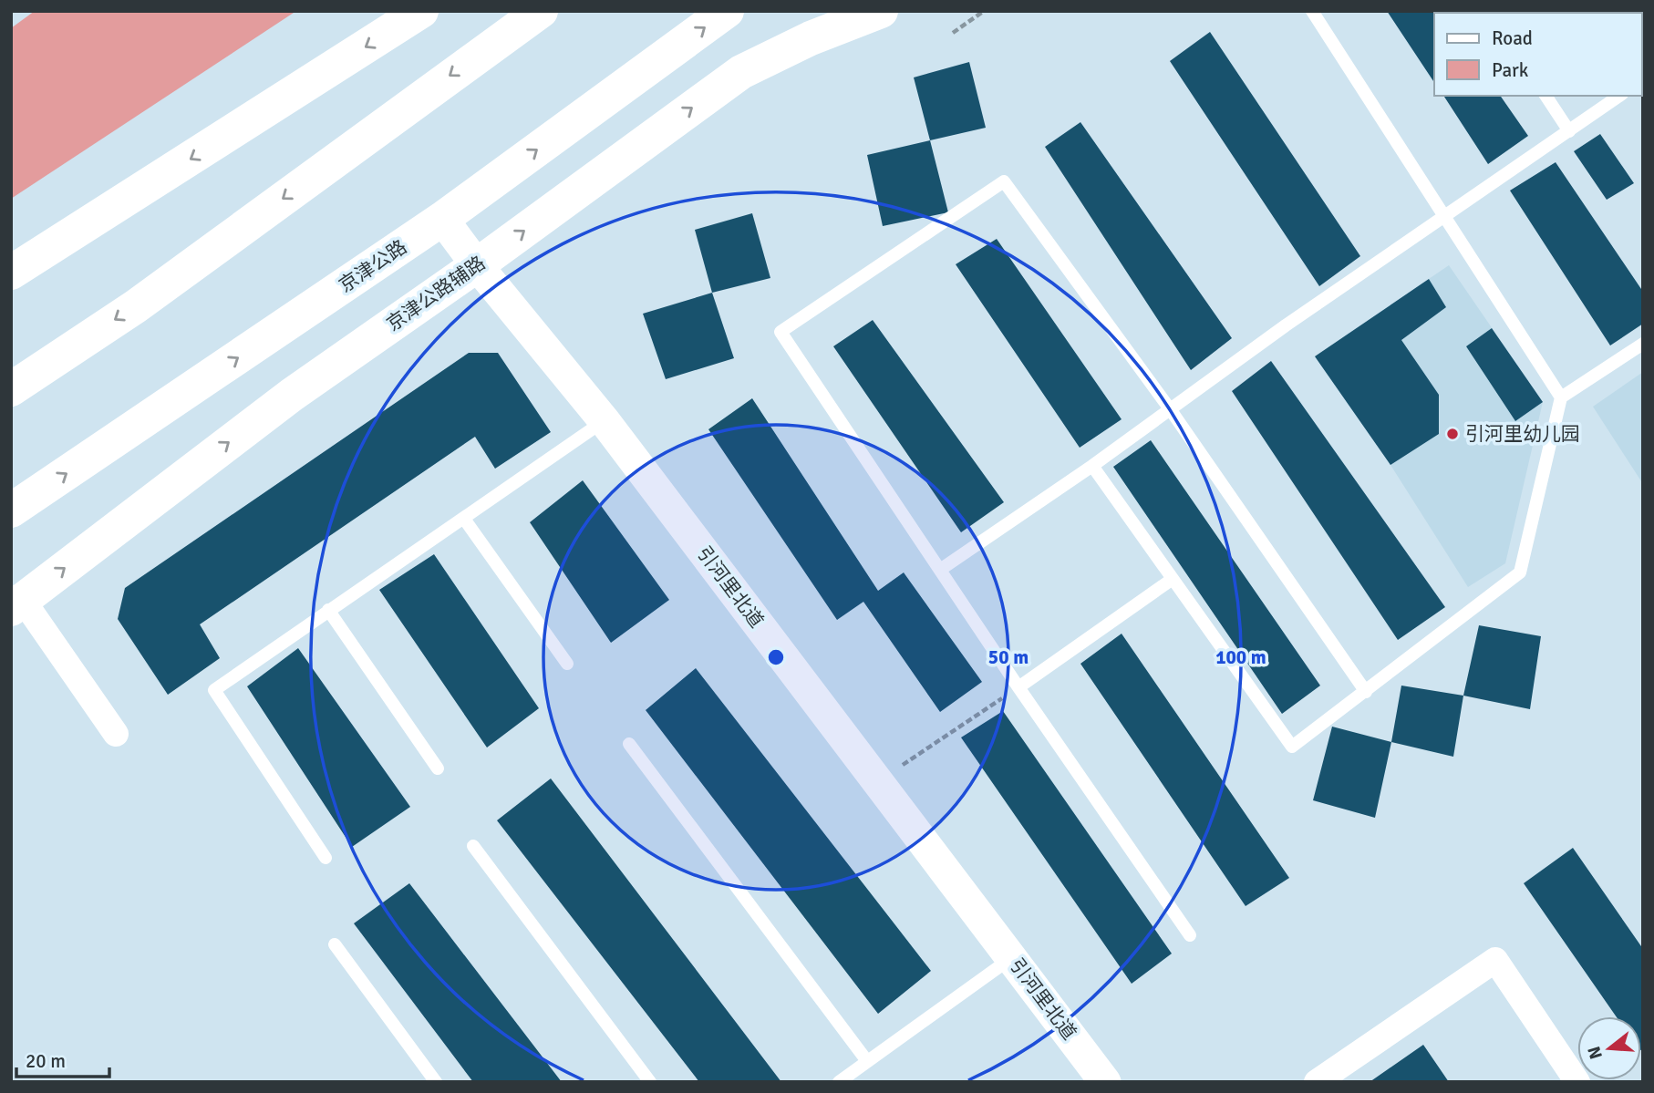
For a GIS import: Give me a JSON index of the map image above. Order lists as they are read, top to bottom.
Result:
{
  "streets": {
    "main road": ["京津公路", "京津公路辅路"],
    "street": ["引河里北道"]
  },
  "crossings": [
    ["京津公路", "引河里北道"],
    ["京津公路辅路", "引河里北道"]
  ],
  "places": ["引河里幼儿园"],
  "legend": ["Road", "Park"],
  "scale_bar": "20 m",
  "north": "left",
  "rings": ["50 m", "100 m"]
}
